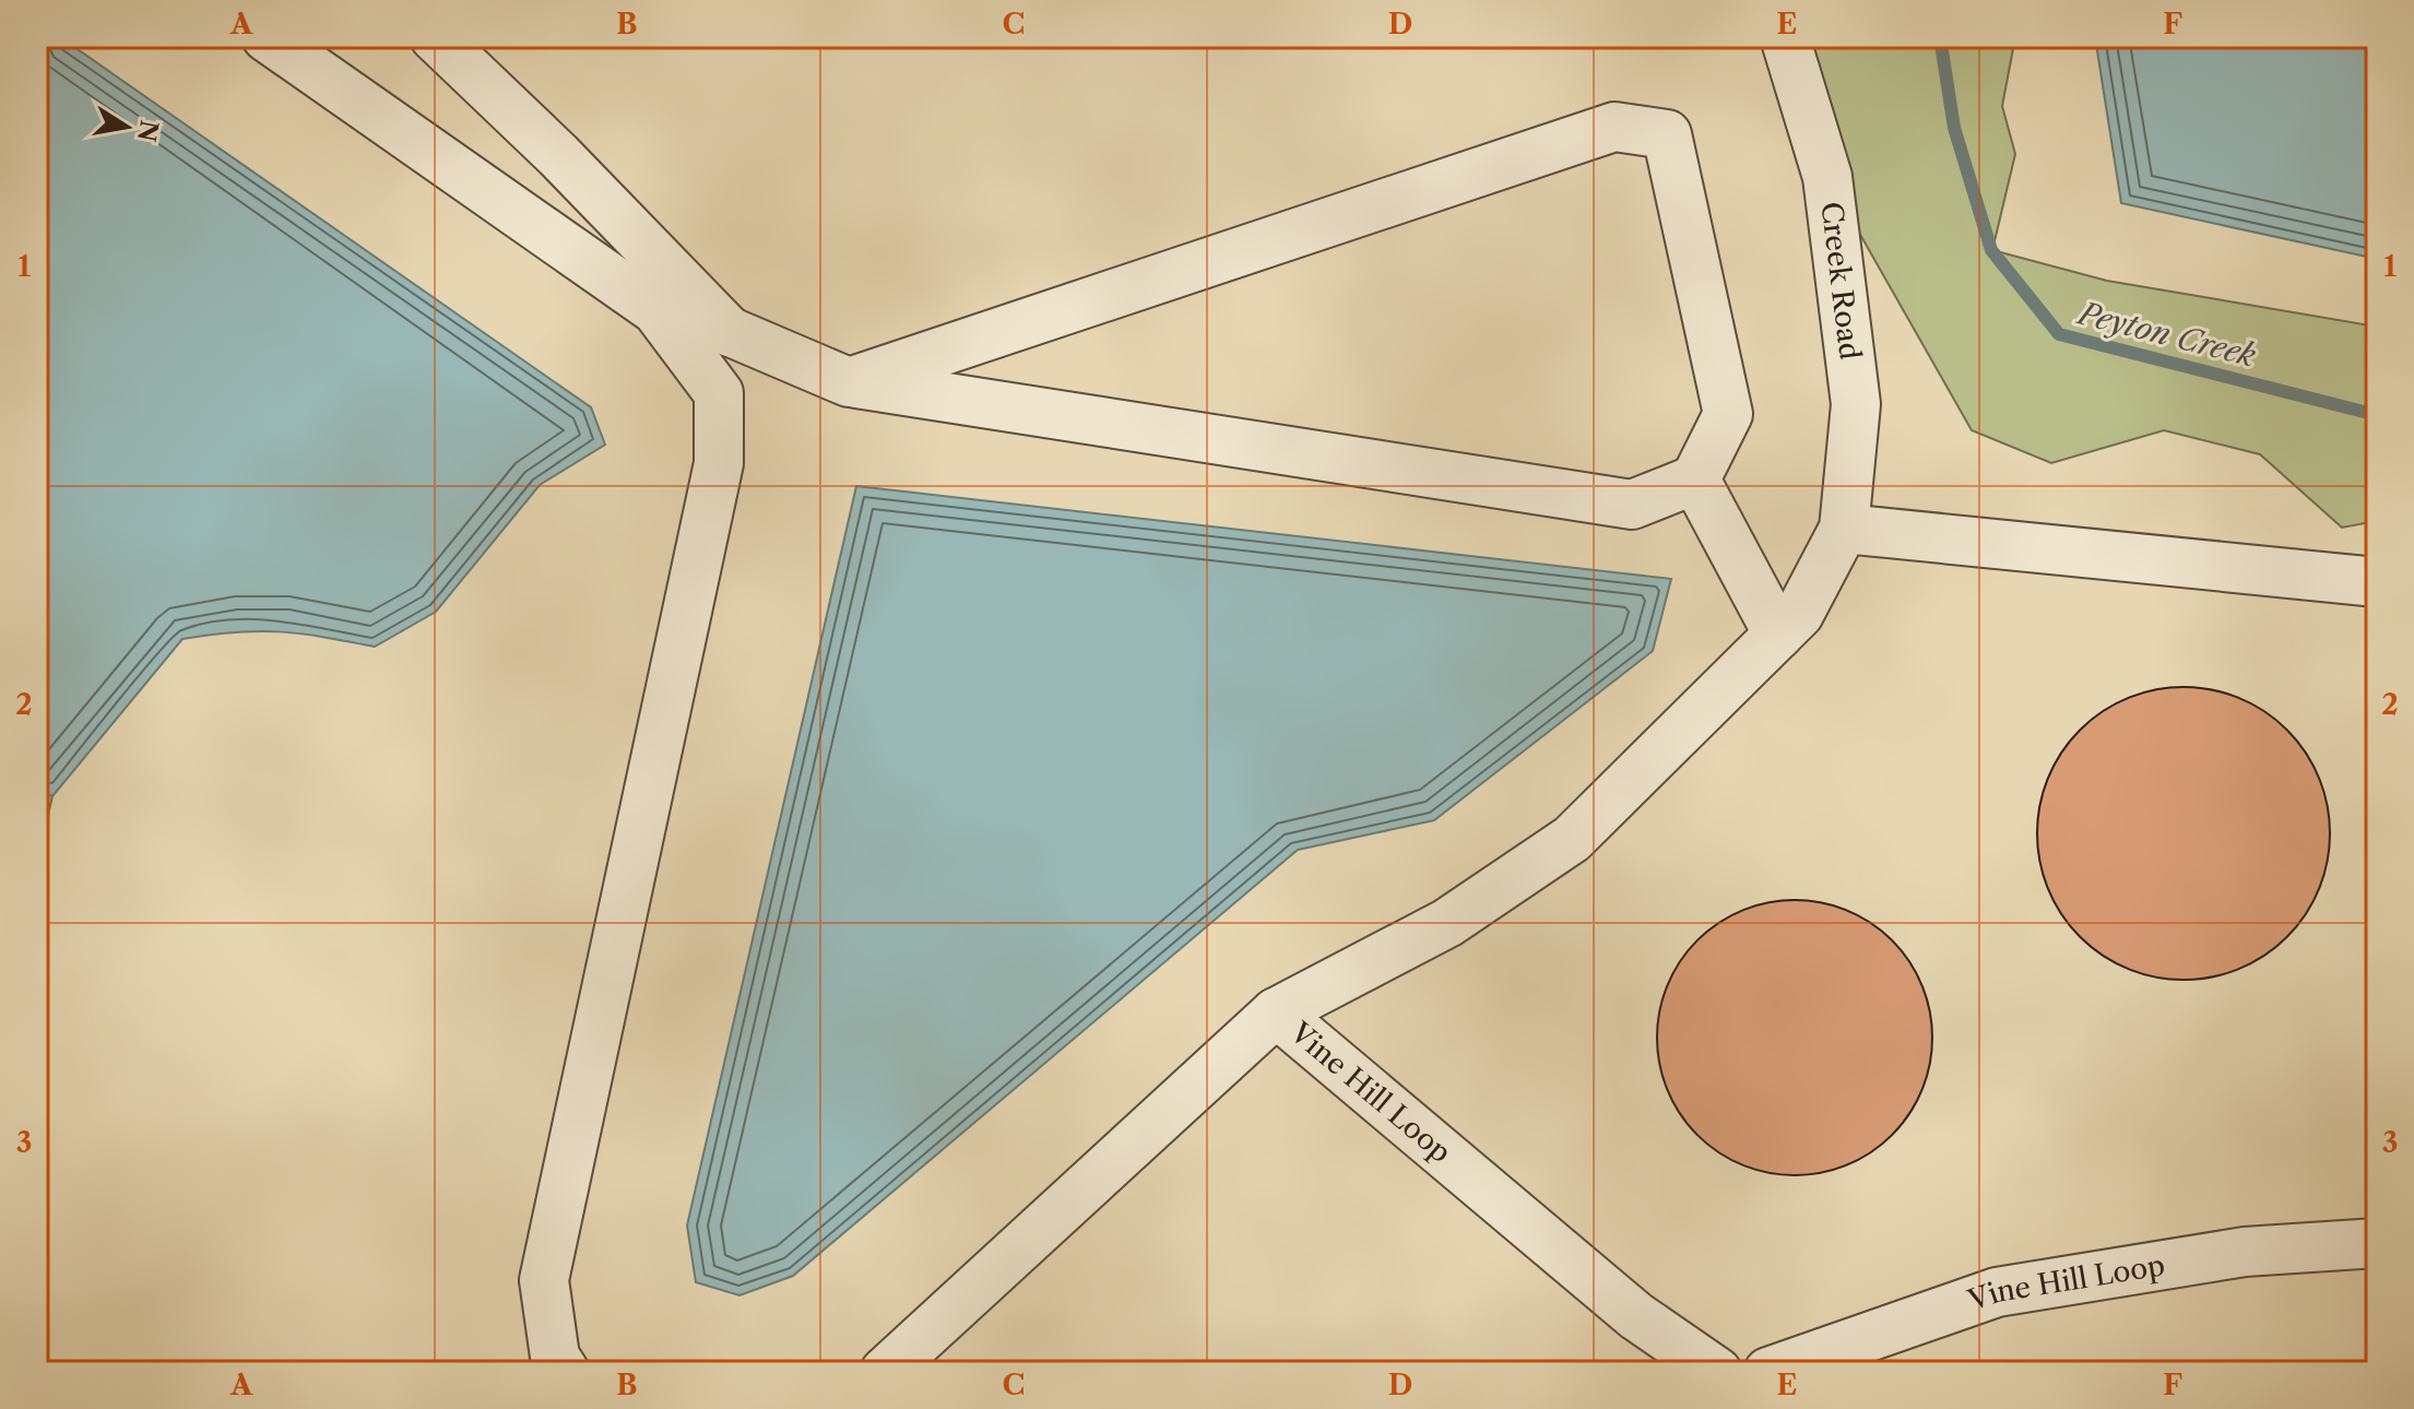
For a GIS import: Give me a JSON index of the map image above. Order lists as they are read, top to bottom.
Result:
{
  "streets": {
    "street": ["Creek Road", "Vine Hill Loop"]
  },
  "water": ["Peyton Creek"],
  "north": "right",
  "grid": {
    "columns": [
      "A",
      "B",
      "C",
      "D",
      "E",
      "F"
    ],
    "rows": ["1", "2", "3"]
  }
}
